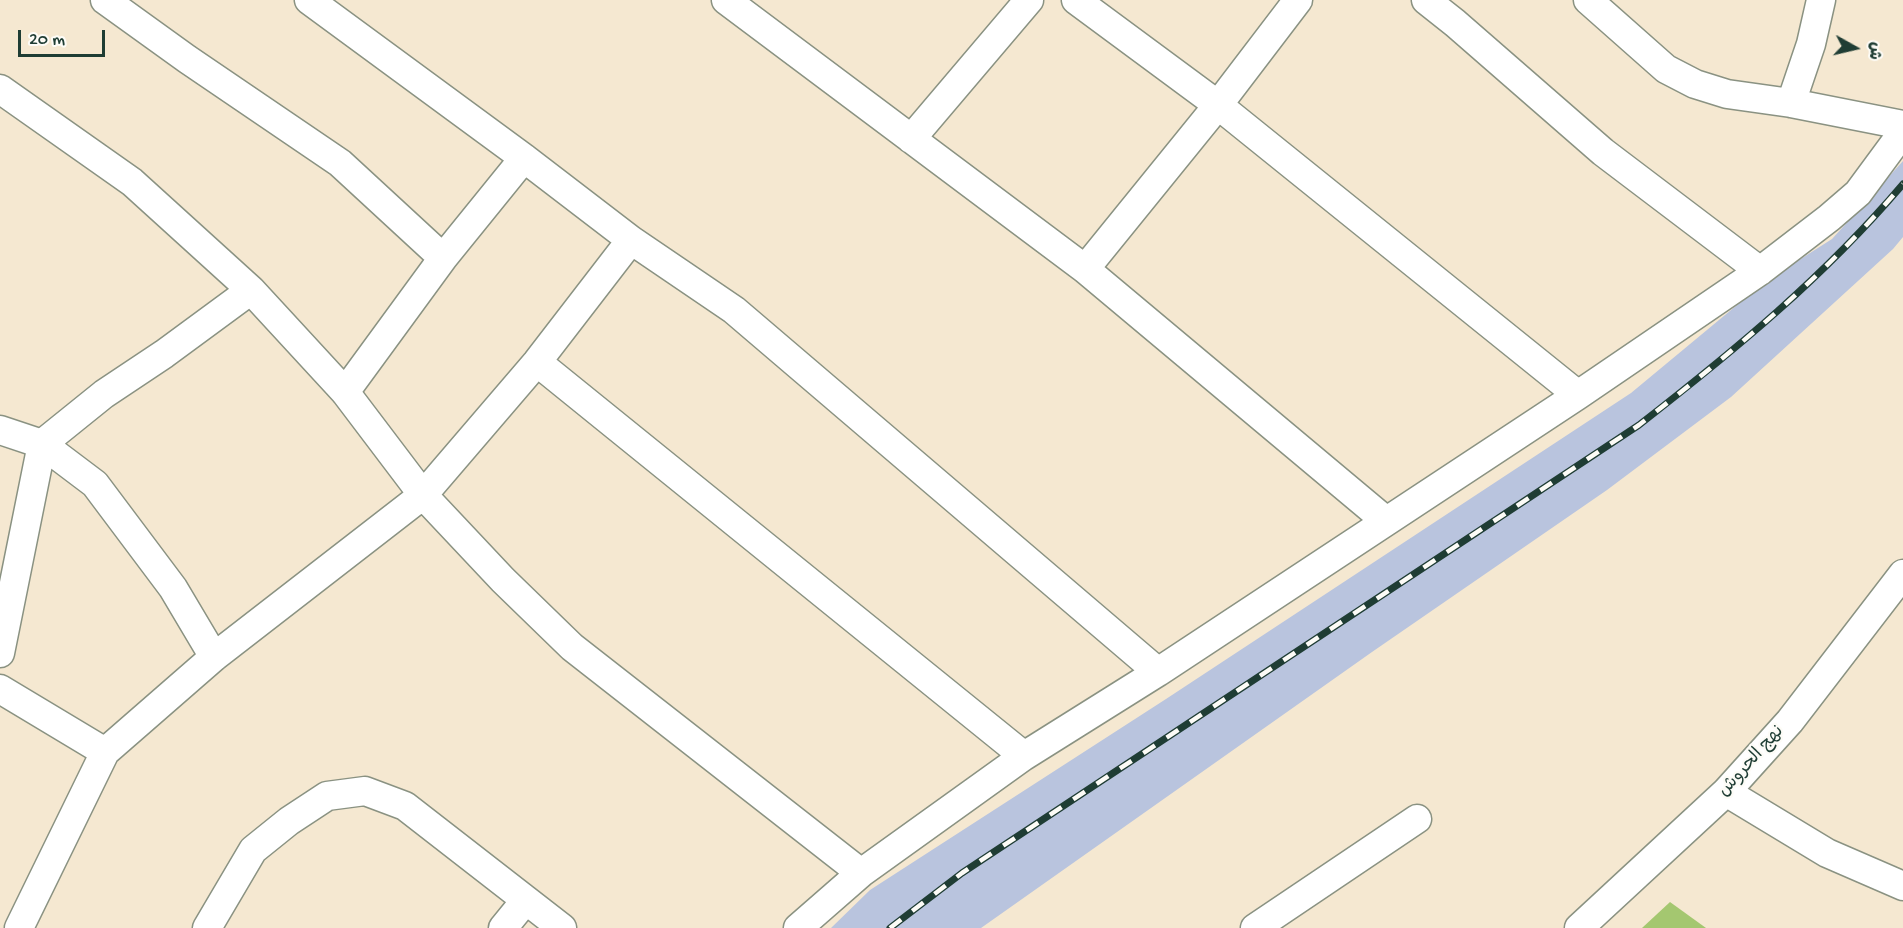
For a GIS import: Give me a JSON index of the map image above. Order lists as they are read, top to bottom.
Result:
{
  "streets": {
    "street": ["نهج الحروش"]
  },
  "scale_bar": "20 m",
  "north": "right"
}
